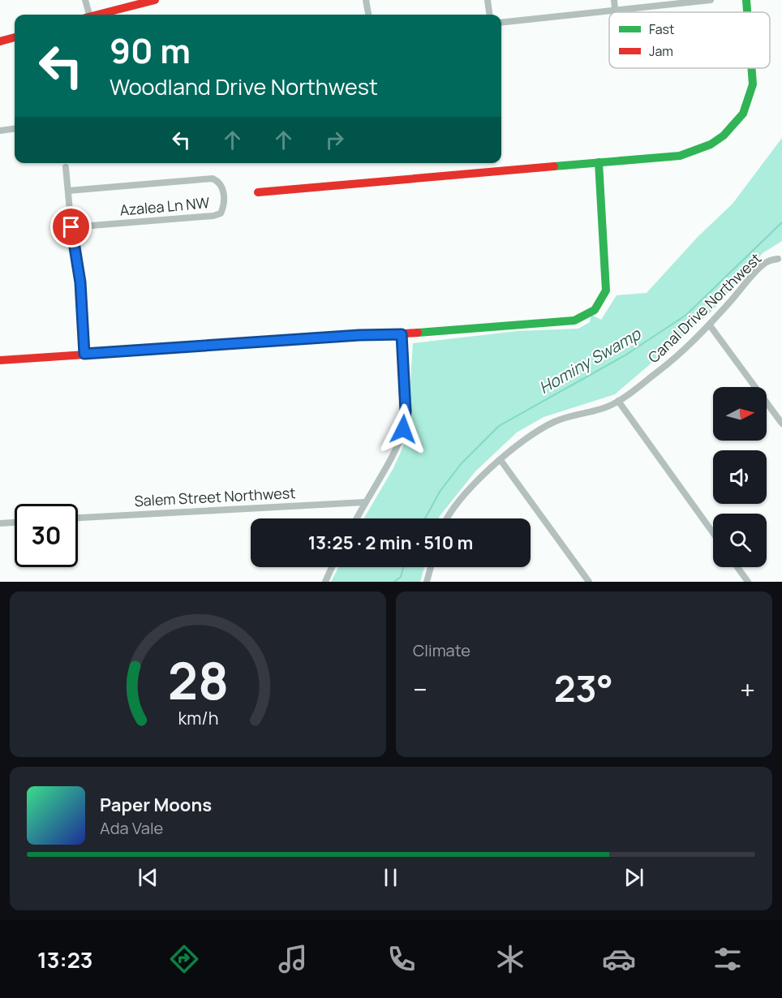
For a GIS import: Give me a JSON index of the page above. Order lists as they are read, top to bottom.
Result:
{
  "streets": {
    "street": ["Azalea Ln NW", "Canal Drive Northwest", "Salem Street Northwest"]
  },
  "water": ["Hominy Swamp"],
  "legend": ["Fast", "Jam"],
  "north": "right",
  "page": {
    "turn": ["90 m", "Woodland Drive Northwest"],
    "limit": "30",
    "trip": "13:25 · 2 min · 510 m",
    "tile": "Climate",
    "heat": ["−", "23°", "+"],
    "song": ["Paper Moons", "Ada Vale"],
    "tabs": "13:23",
    "gauge": ["28", "km/h"]
  }
}
